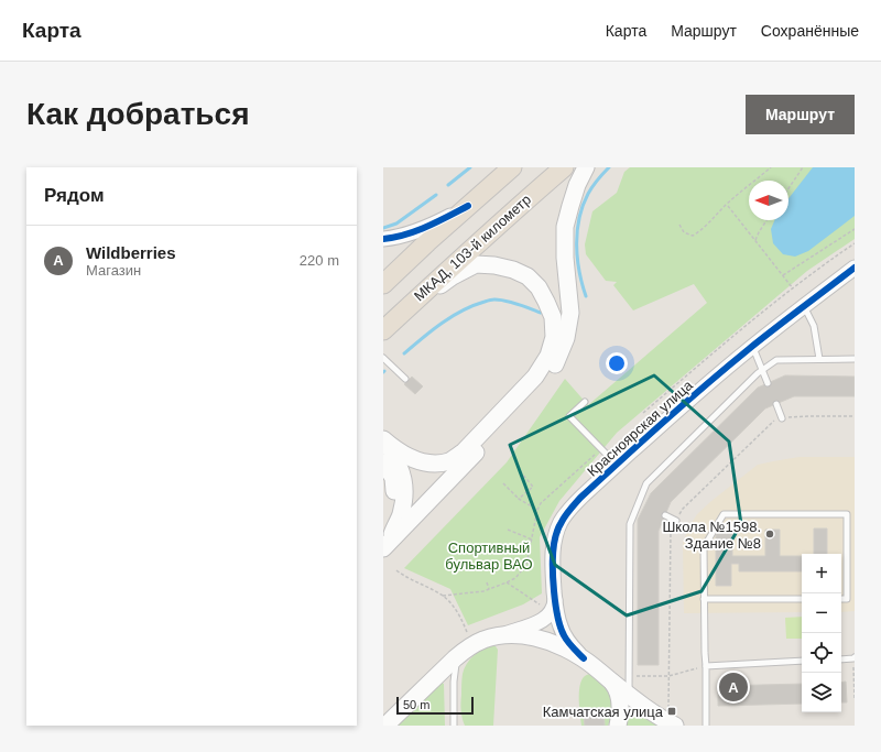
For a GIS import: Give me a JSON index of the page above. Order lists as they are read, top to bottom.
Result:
{
  "streets": {
    "highway": ["МКАД, 103-й километр"],
    "street": ["Красноярская улица"]
  },
  "parks": ["Спортивный бульвар ВАО"],
  "places": {
    "other": ["Школа №1598. Здание №8"],
    "transit": ["Камчатская улица"]
  },
  "scale_bar": "50 m",
  "north": "left",
  "page": {
    "header": "Карта",
    "nav": ["Карта", "Маршрут", "Сохранённые"],
    "buttons": "Маршрут",
    "title": "Как добраться",
    "heading": "Рядом",
    "list": [
      {
        "mark": "A",
        "name": "Wildberries",
        "note": "Магазин",
        "value": "220 m"
      }
    ],
    "map_buttons": ["+", "−"],
    "pins": "A",
    "scale": "50 m"
  }
}
